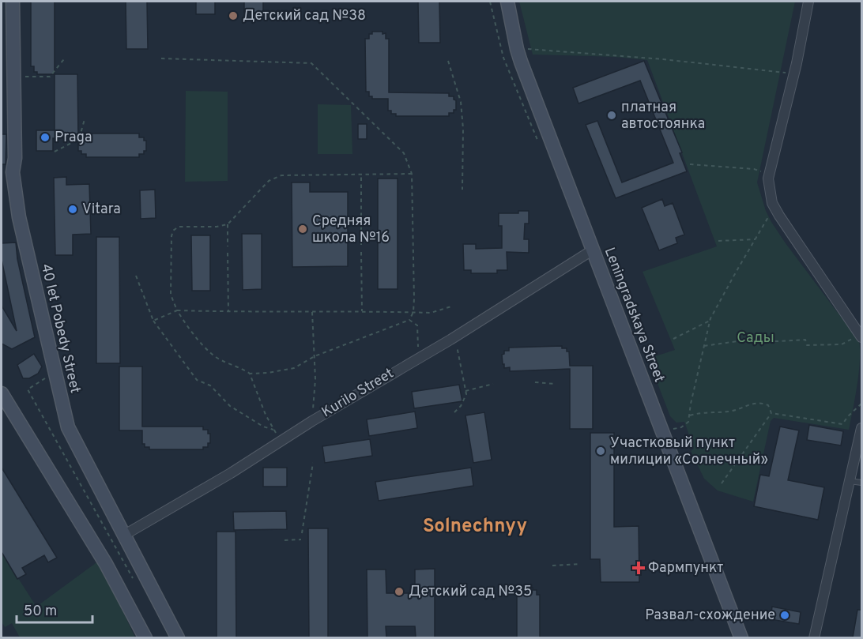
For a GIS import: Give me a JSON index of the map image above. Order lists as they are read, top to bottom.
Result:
{
  "streets": {
    "street": ["Leningradskaya Street", "40 let Pobedy Street", "Kurilo Street"]
  },
  "crossings": [
    ["Leningradskaya Street", "Kurilo Street"],
    ["40 let Pobedy Street", "Kurilo Street"]
  ],
  "districts": ["Solnechnyy"],
  "parks": ["Сады"],
  "places": {
    "other": [
      "Детский сад №38",
      "платная автостоянка",
      "Praga",
      "Vitara",
      "Средняя школа №16",
      "Участковый пункт милиции «Солнечный»",
      "Детский сад №35",
      "Развал-схождение"
    ],
    "health": ["Фармпункт"]
  },
  "scale_bar": "50 m"
}
